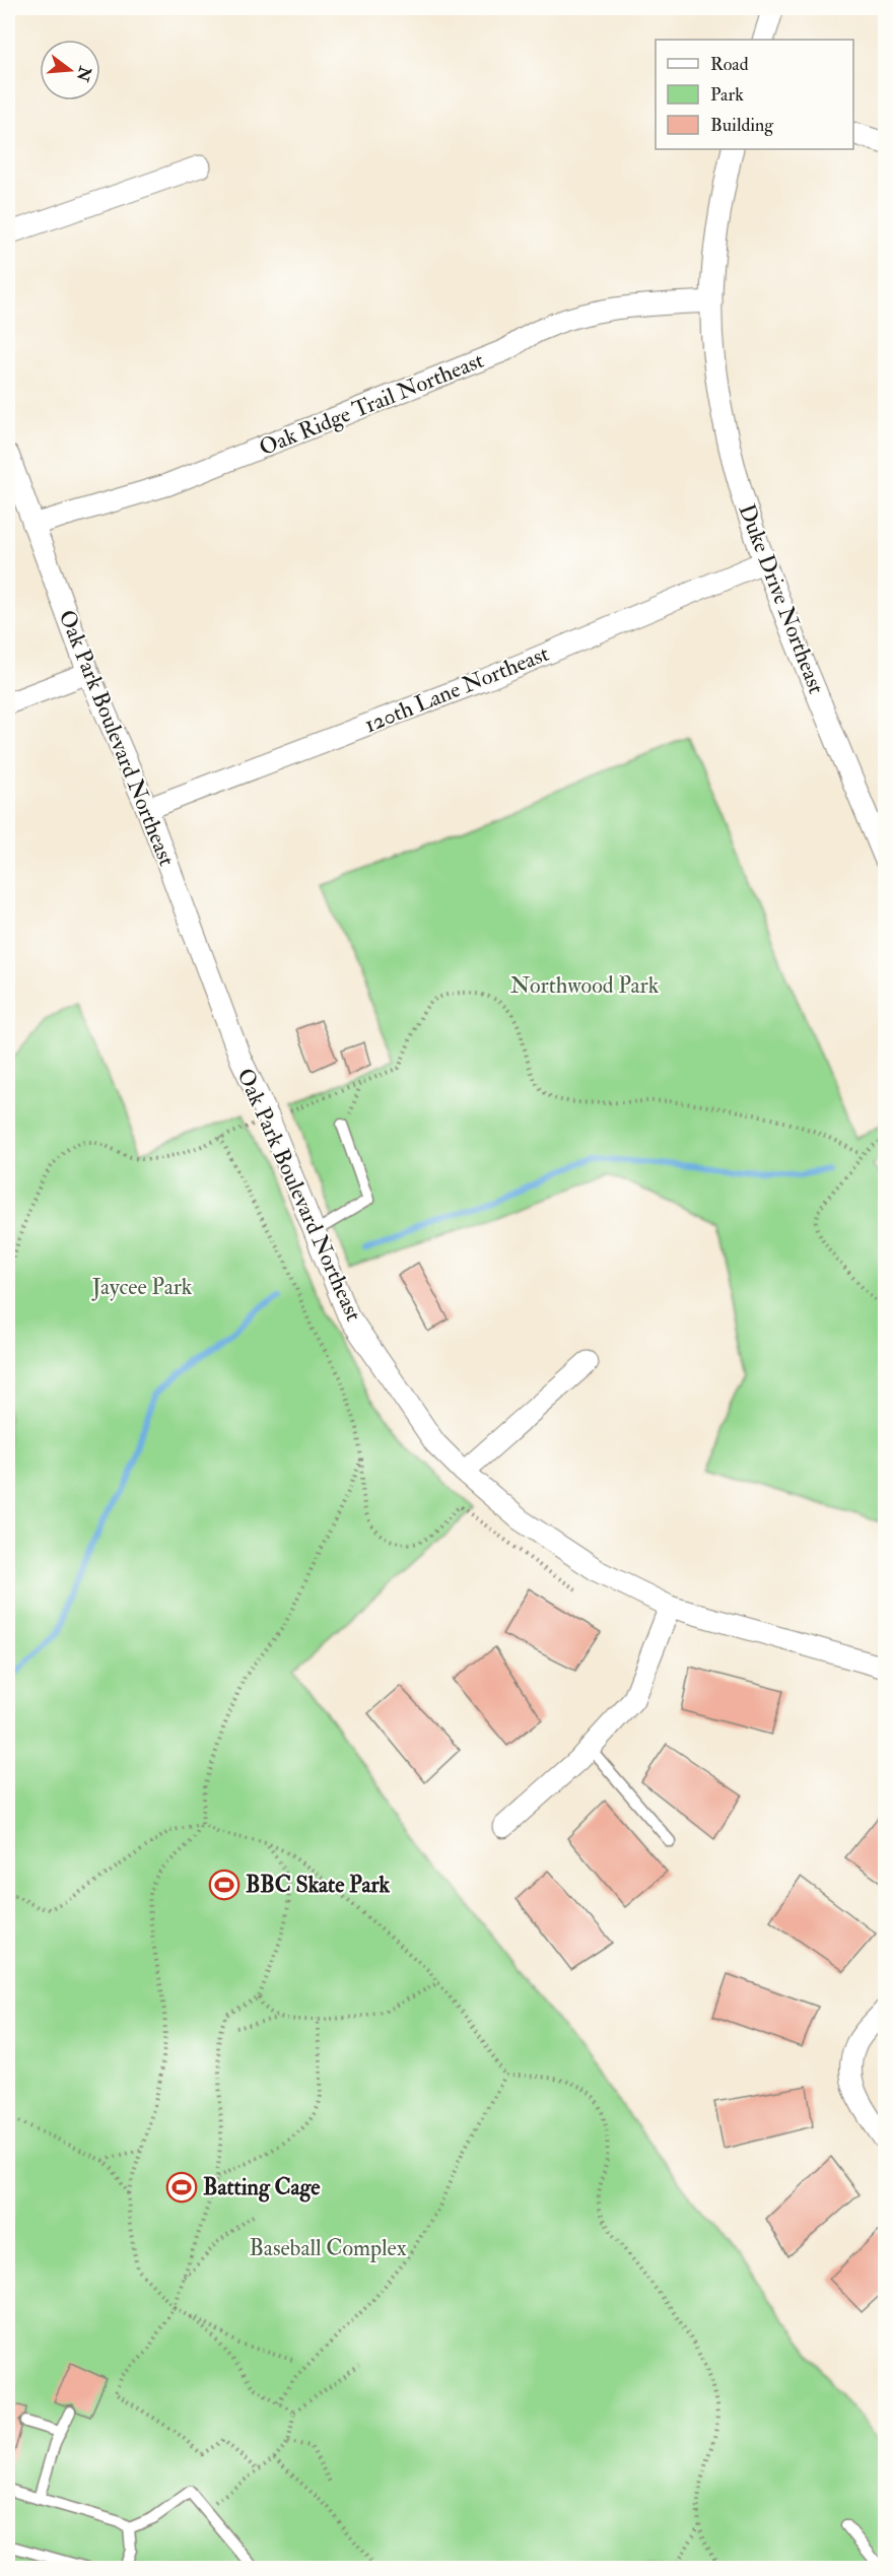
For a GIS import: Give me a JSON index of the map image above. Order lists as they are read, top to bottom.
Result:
{
  "streets": {
    "street": [
      "Oak Ridge Trail Northeast",
      "Duke Drive Northeast",
      "120th Lane Northeast",
      "Oak Park Boulevard Northeast"
    ]
  },
  "crossings": [
    ["Oak Ridge Trail Northeast", "Duke Drive Northeast"],
    ["Oak Ridge Trail Northeast", "Oak Park Boulevard Northeast"],
    ["Duke Drive Northeast", "120th Lane Northeast"],
    ["120th Lane Northeast", "Oak Park Boulevard Northeast"]
  ],
  "parks": ["Northwood Park", "Jaycee Park", "Baseball Complex"],
  "places": {
    "sports": ["BBC Skate Park", "Batting Cage"]
  },
  "legend": ["Road", "Park", "Building"],
  "north": "right"
}
